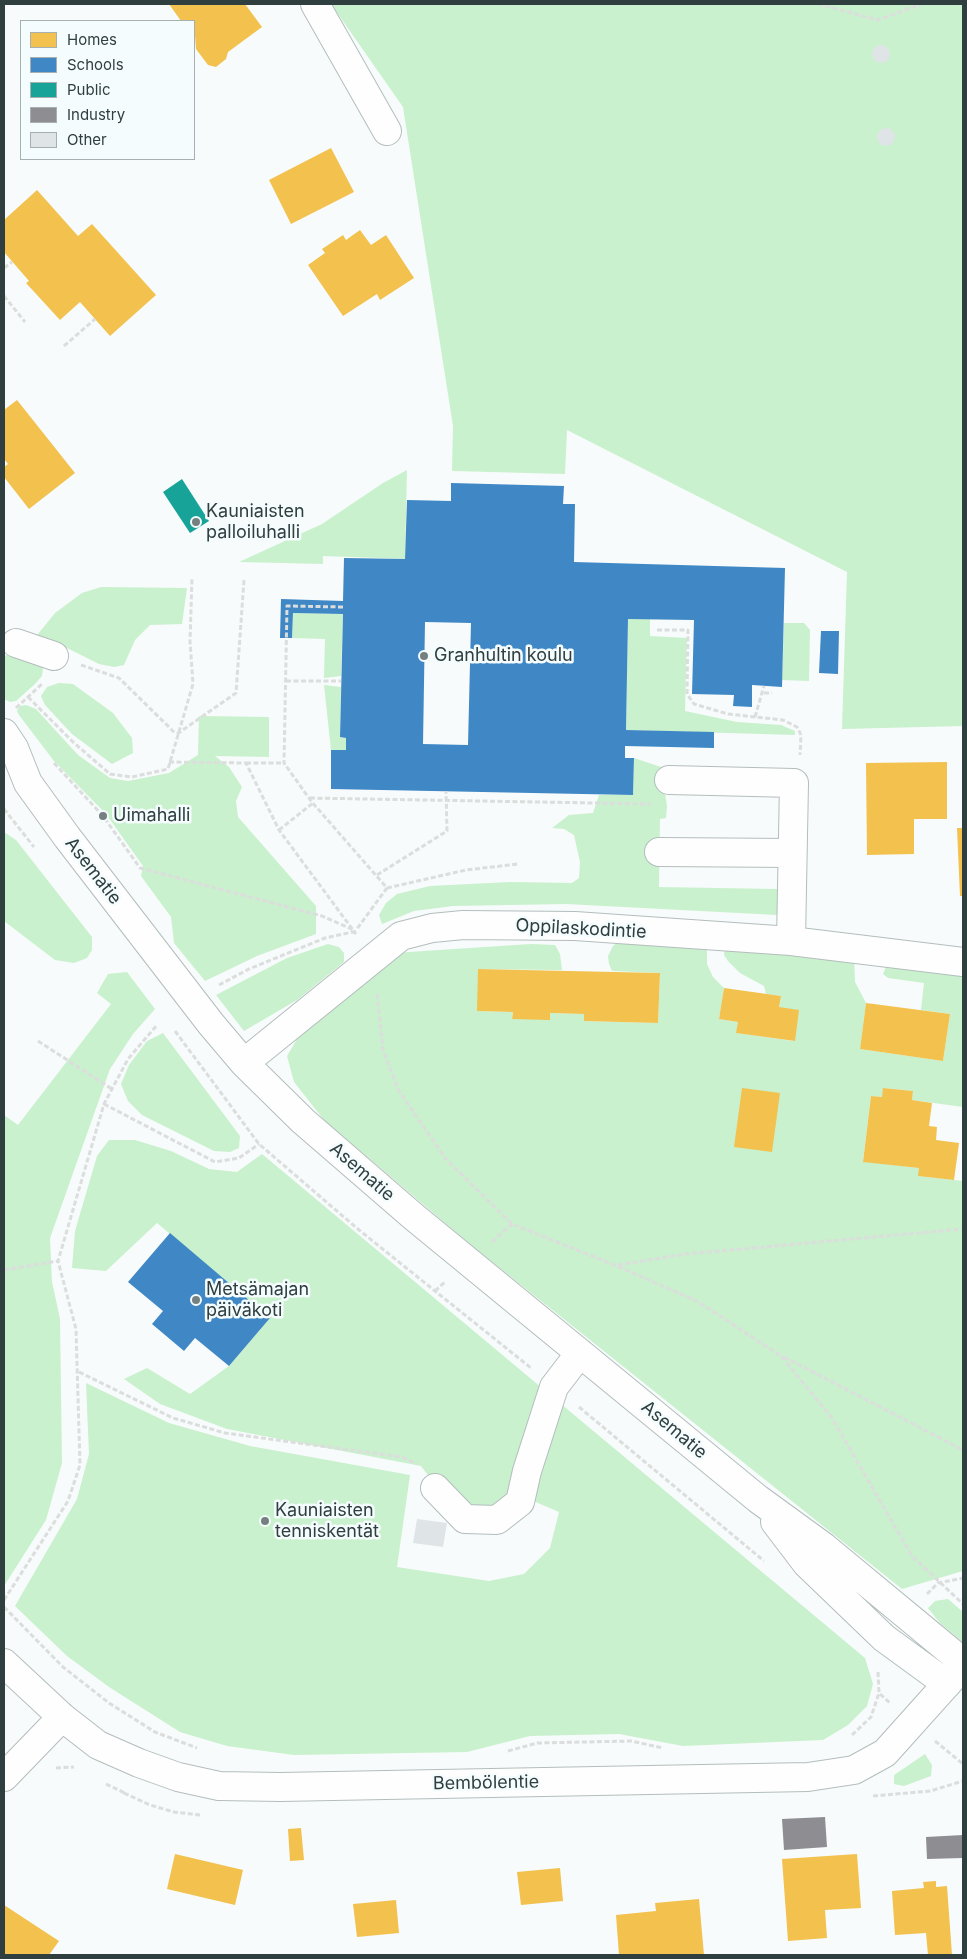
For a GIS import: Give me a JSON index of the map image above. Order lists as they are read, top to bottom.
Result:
{
  "streets": {
    "street": ["Asematie", "Oppilaskodintie", "Bembölentie"]
  },
  "crossings": [
    ["Asematie", "Oppilaskodintie"],
    ["Asematie", "Bembölentie"]
  ],
  "places": [
    "Kauniaisten palloiluhalli",
    "Granhultin koulu",
    "Uimahalli",
    "Metsämajan päiväkoti",
    "Kauniaisten tenniskentät"
  ],
  "legend": [
    "Homes",
    "Schools",
    "Public",
    "Industry",
    "Other"
  ]
}
